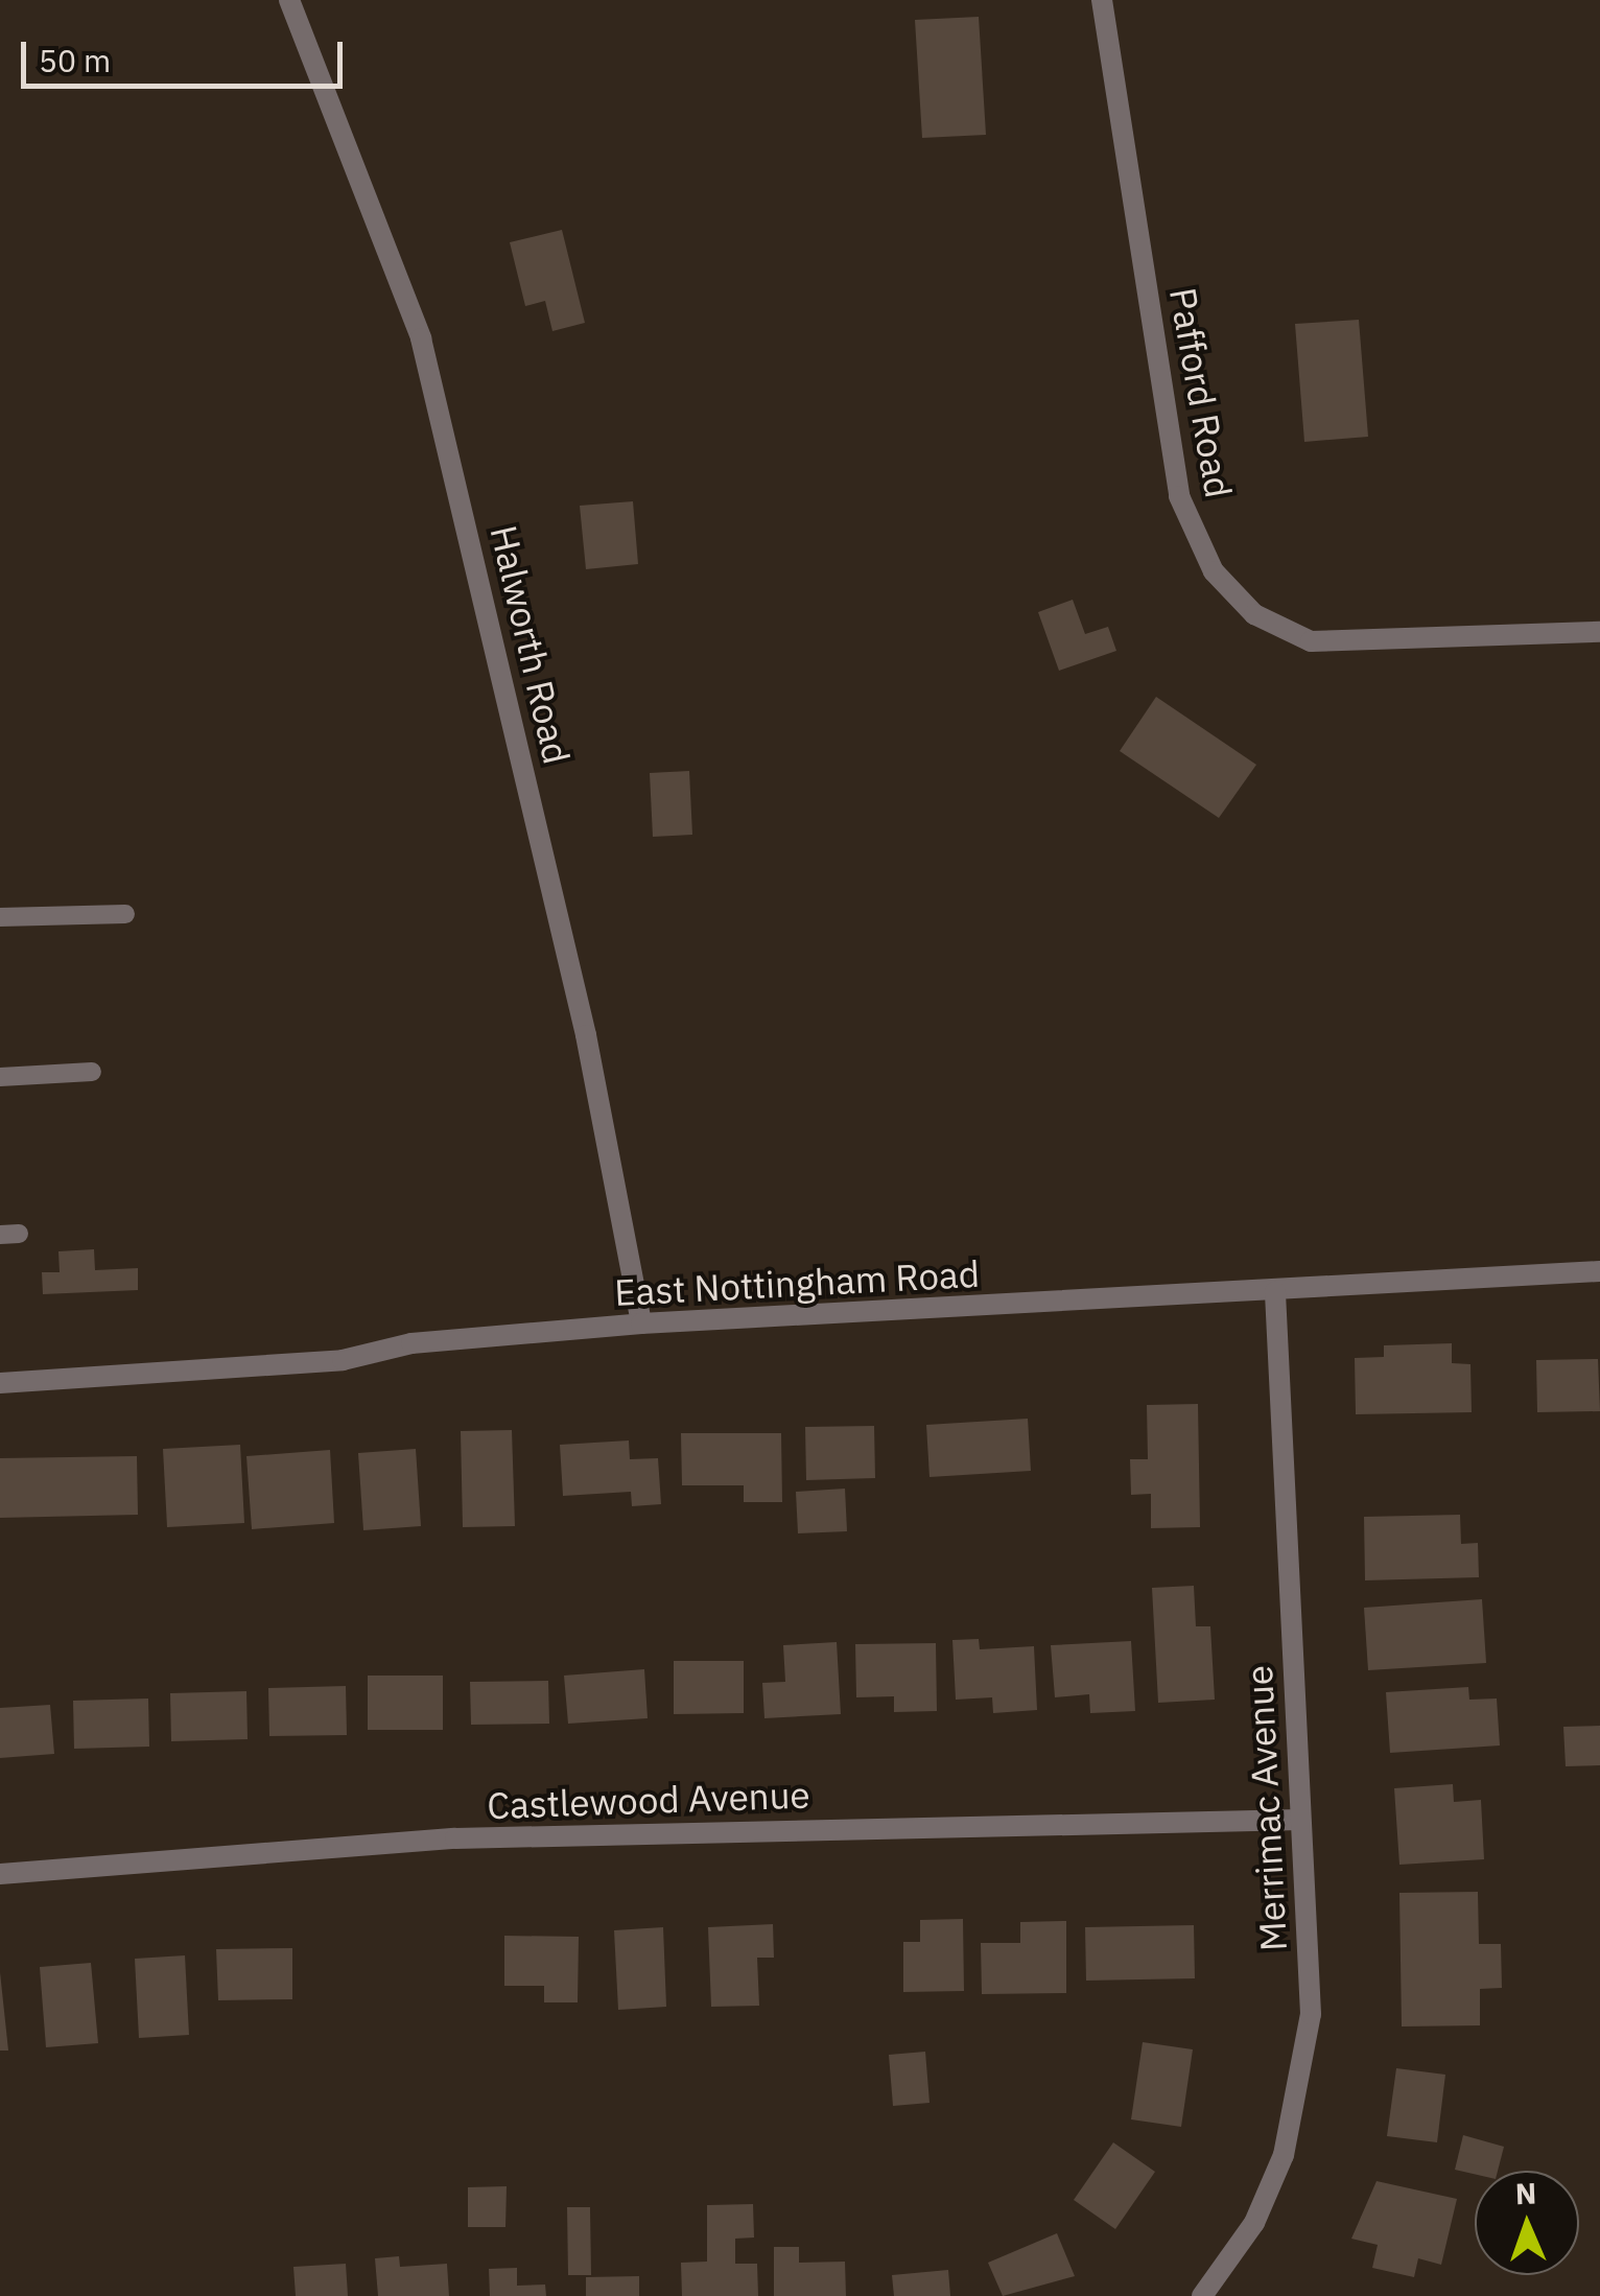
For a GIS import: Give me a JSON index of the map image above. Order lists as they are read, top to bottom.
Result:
{
  "streets": {
    "street": [
      "Pafford Road",
      "Halworth Road",
      "East Nottingham Road",
      "Castlewood Avenue",
      "Merrimac Avenue"
    ]
  },
  "crossings": [
    ["Halworth Road", "East Nottingham Road"],
    ["East Nottingham Road", "Merrimac Avenue"],
    ["Castlewood Avenue", "Merrimac Avenue"]
  ],
  "scale_bar": "50 m",
  "north": "top"
}
